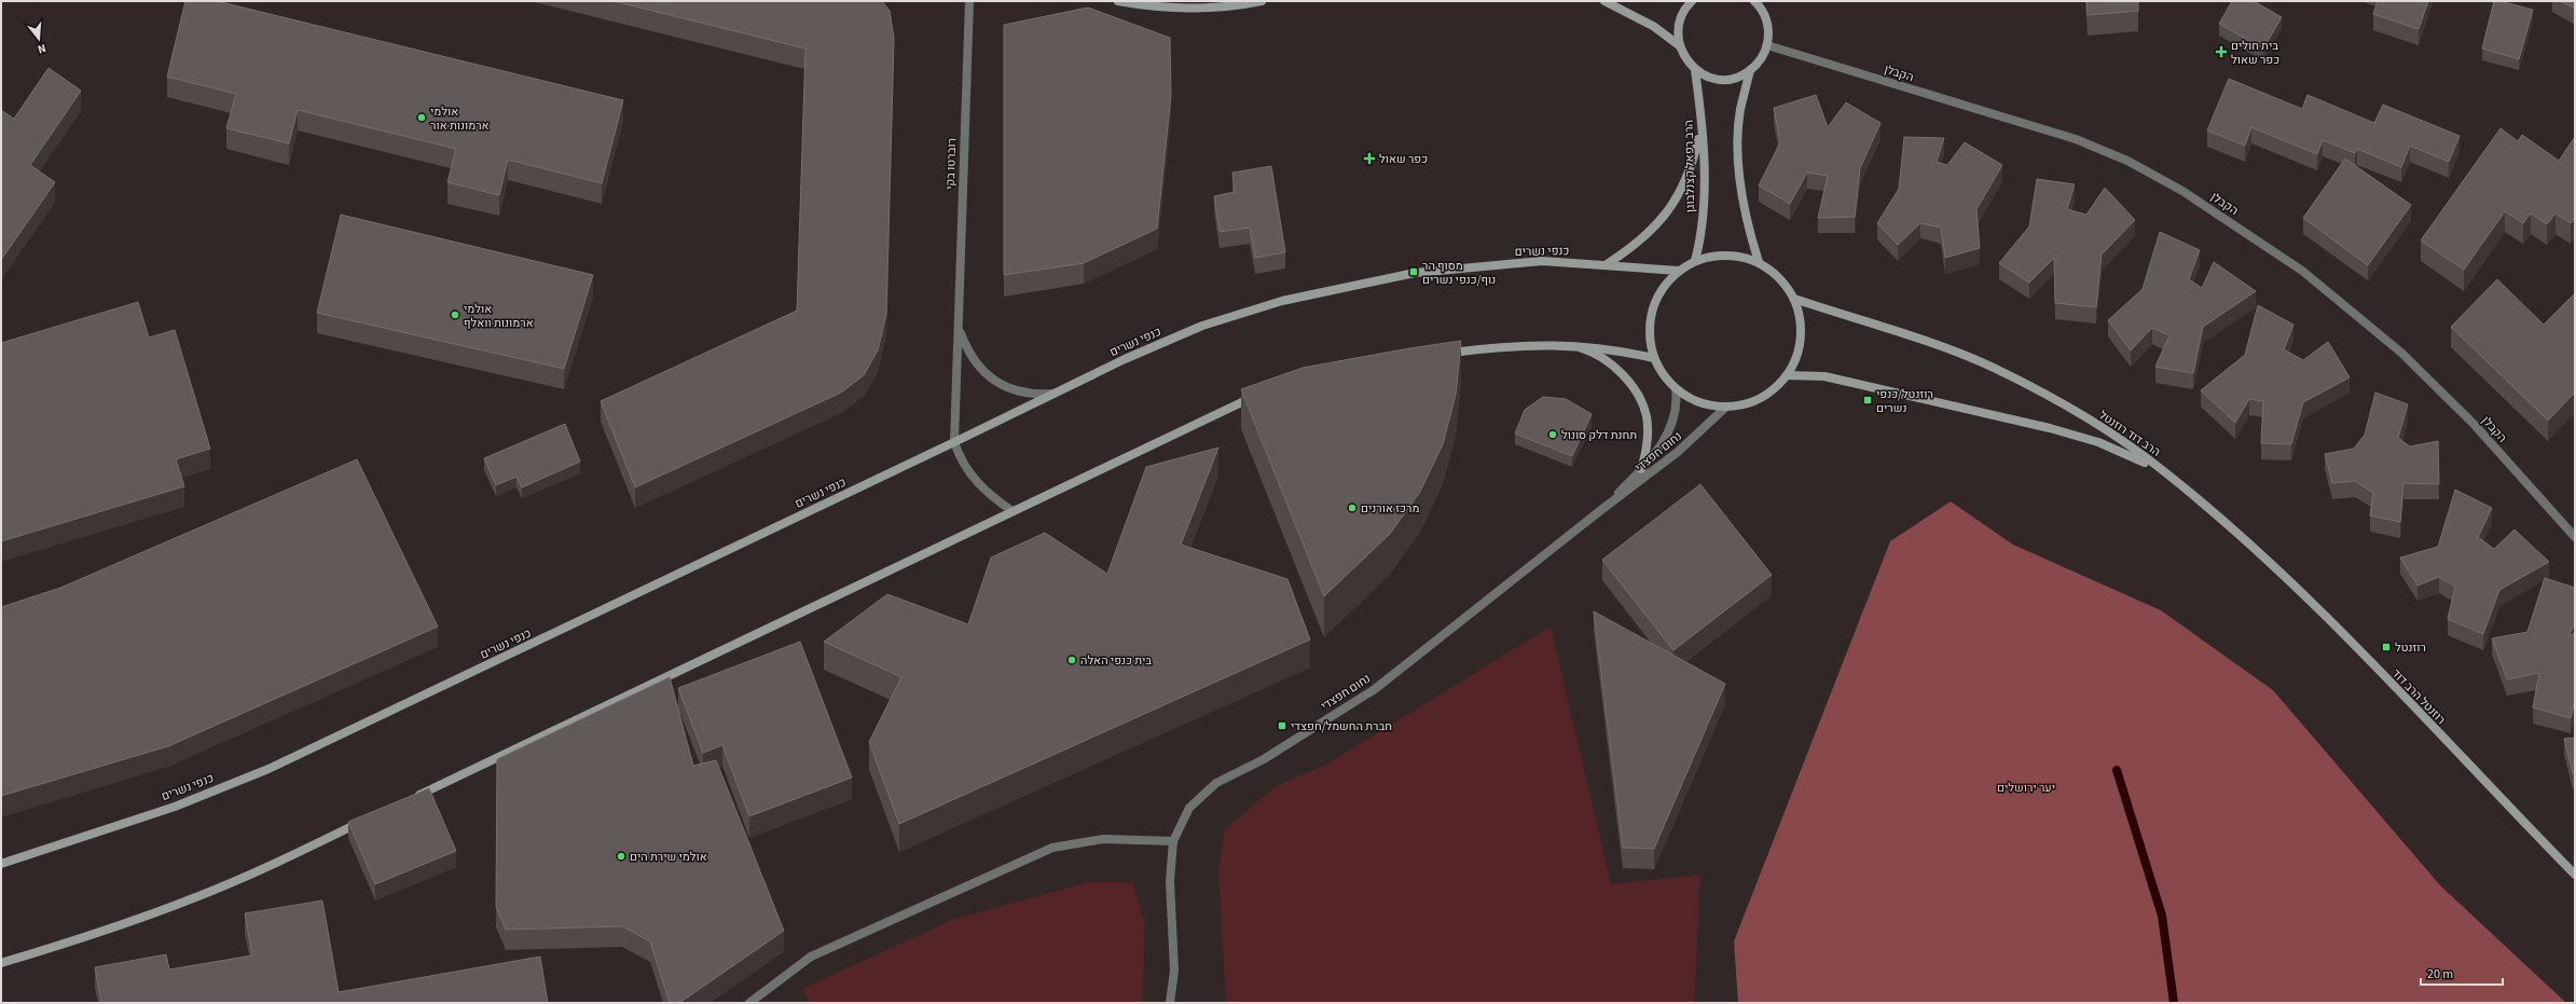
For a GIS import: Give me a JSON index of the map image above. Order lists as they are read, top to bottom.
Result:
{
  "streets": {
    "street": [
      "הקבלן",
      "רוברטו בקי",
      "הרב רפאל קצנלבוגן",
      "כנפי נשרים",
      "הרב דוד רוזנטל",
      "נחום חפצדי",
      "רוזנטל הרב דוד"
    ]
  },
  "crossings": [
    ["רוברטו בקי", "כנפי נשרים"],
    ["הרב רפאל קצנלבוגן", "כנפי נשרים"],
    ["הרב רפאל קצנלבוגן", "הרב דוד רוזנטל"],
    ["הרב רפאל קצנלבוגן", "נחום חפצדי"],
    ["כנפי נשרים", "הרב דוד רוזנטל"],
    ["כנפי נשרים", "נחום חפצדי"],
    ["הרב דוד רוזנטל", "נחום חפצדי"],
    ["הרב דוד רוזנטל", "רוזנטל הרב דוד"]
  ],
  "parks": ["יער ירושלים"],
  "places": {
    "health": ["בית חולים כפר שאול", "כפר שאול"],
    "other": [
      "אולמי ארמונות אור",
      "אולמי ארמונות וואלף",
      "תחנת דלק סונול",
      "מרכז אורנים",
      "בית כנפי האלה",
      "אולמי שירת הים"
    ],
    "transit": [
      "מסוף הר נוף/כנפי נשרים",
      "רוזנטל/כנפי נשרים",
      "רוזנטל",
      "חברת החשמל/חפצדי"
    ]
  },
  "scale_bar": "20 m",
  "north": "bottom"
}
